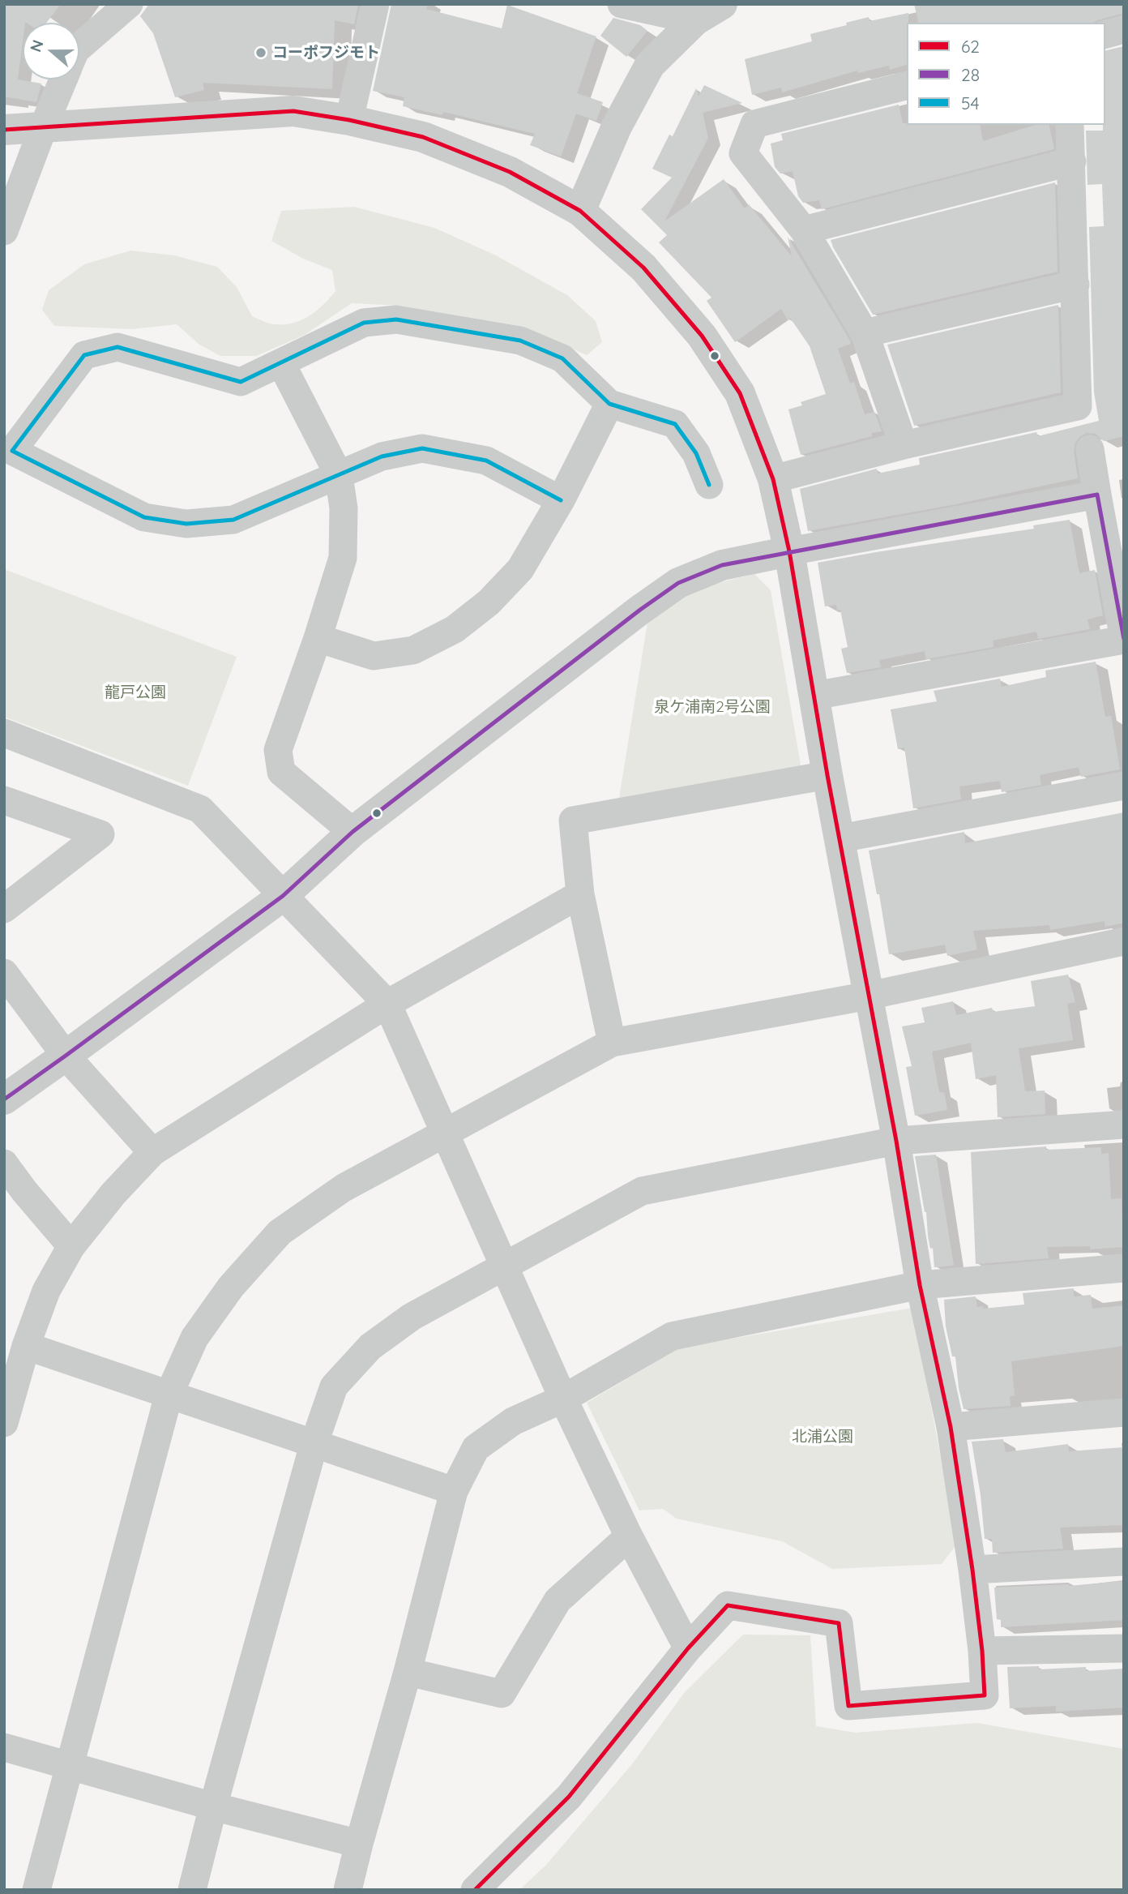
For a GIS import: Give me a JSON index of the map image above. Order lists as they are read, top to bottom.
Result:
{
  "parks": ["龍戸公園", "泉ケ浦南2号公園", "北浦公園"],
  "places": ["コーポフジモト"],
  "lines": ["transit line 62", "transit line 54", "transit line 28"],
  "legend": ["62", "28", "54"],
  "north": "left"
}
